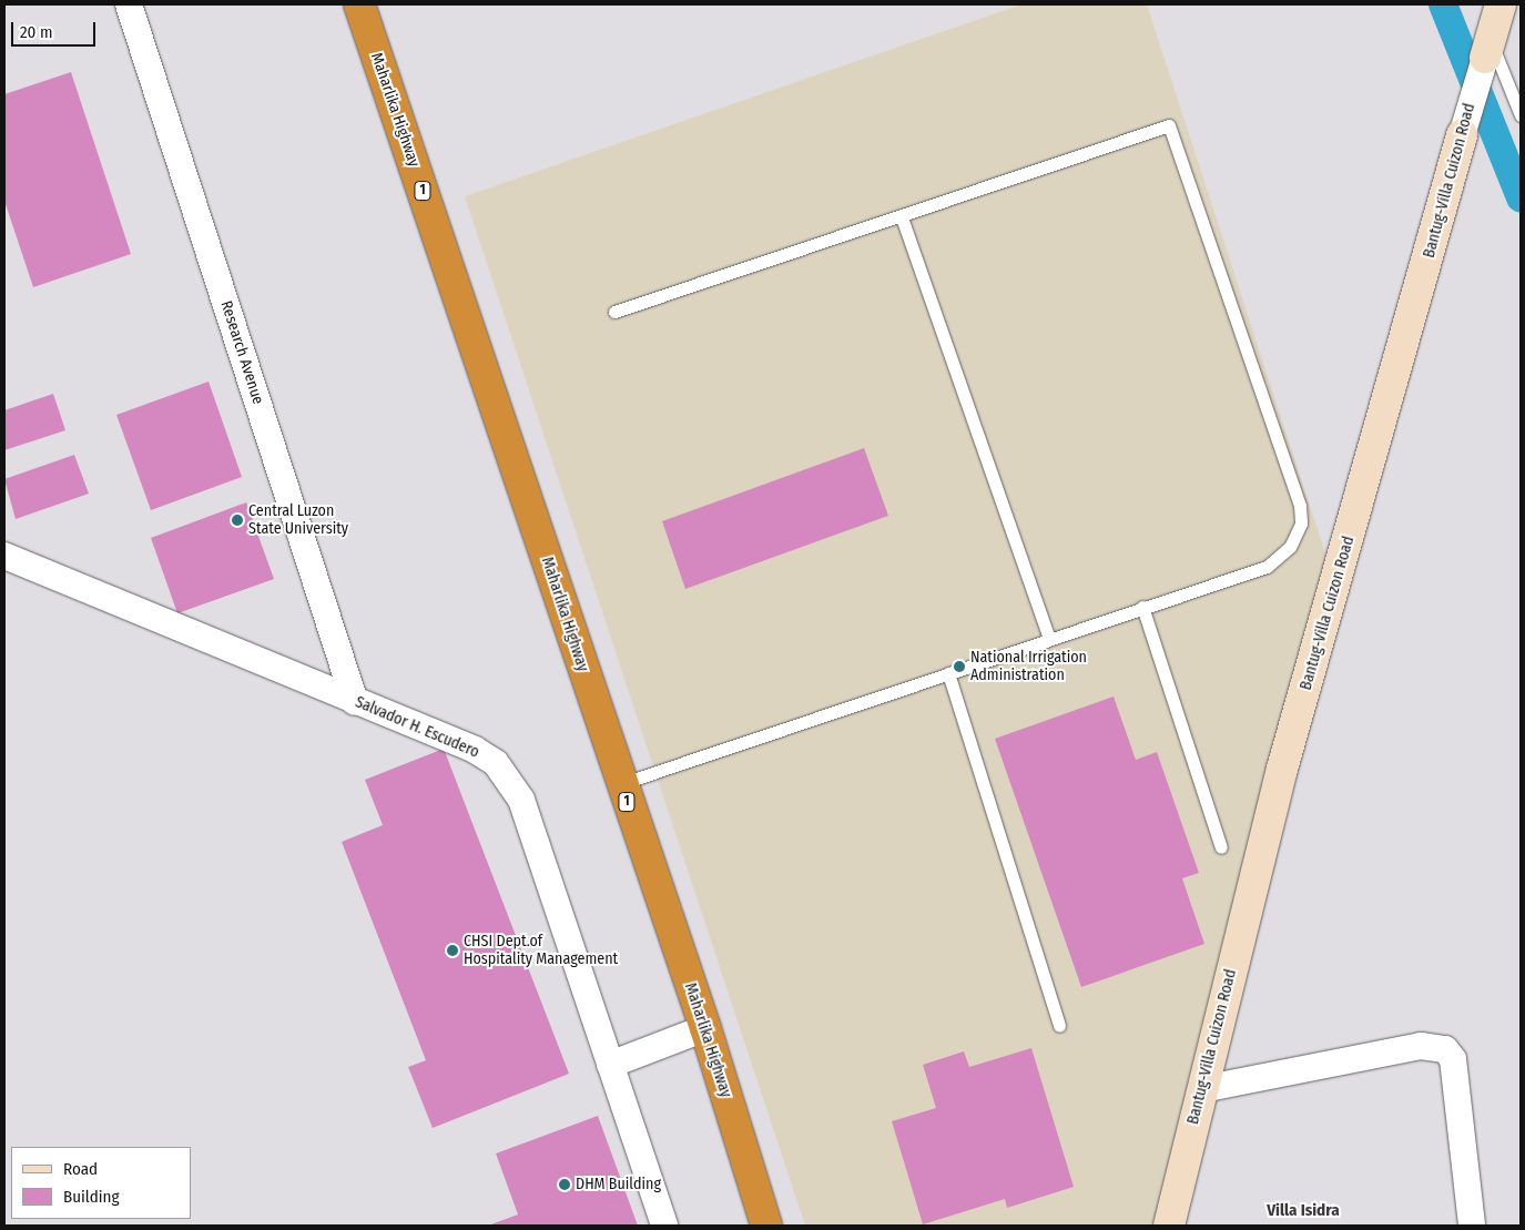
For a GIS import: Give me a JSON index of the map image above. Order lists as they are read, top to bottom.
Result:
{
  "streets": {
    "highway": ["Maharlika Highway", "1"],
    "street": ["Bantug-Villa Cuizon Road", "Research Avenue", "Salvador H. Escudero"]
  },
  "crossings": [
    ["Research Avenue", "Salvador H. Escudero"]
  ],
  "districts": ["Villa Isidra"],
  "places": [
    "Central Luzon State University",
    "National Irrigation Administration",
    "CHSI Dept.of Hospitality Management",
    "DHM Building"
  ],
  "legend": ["Road", "Building"],
  "scale_bar": "20 m"
}
